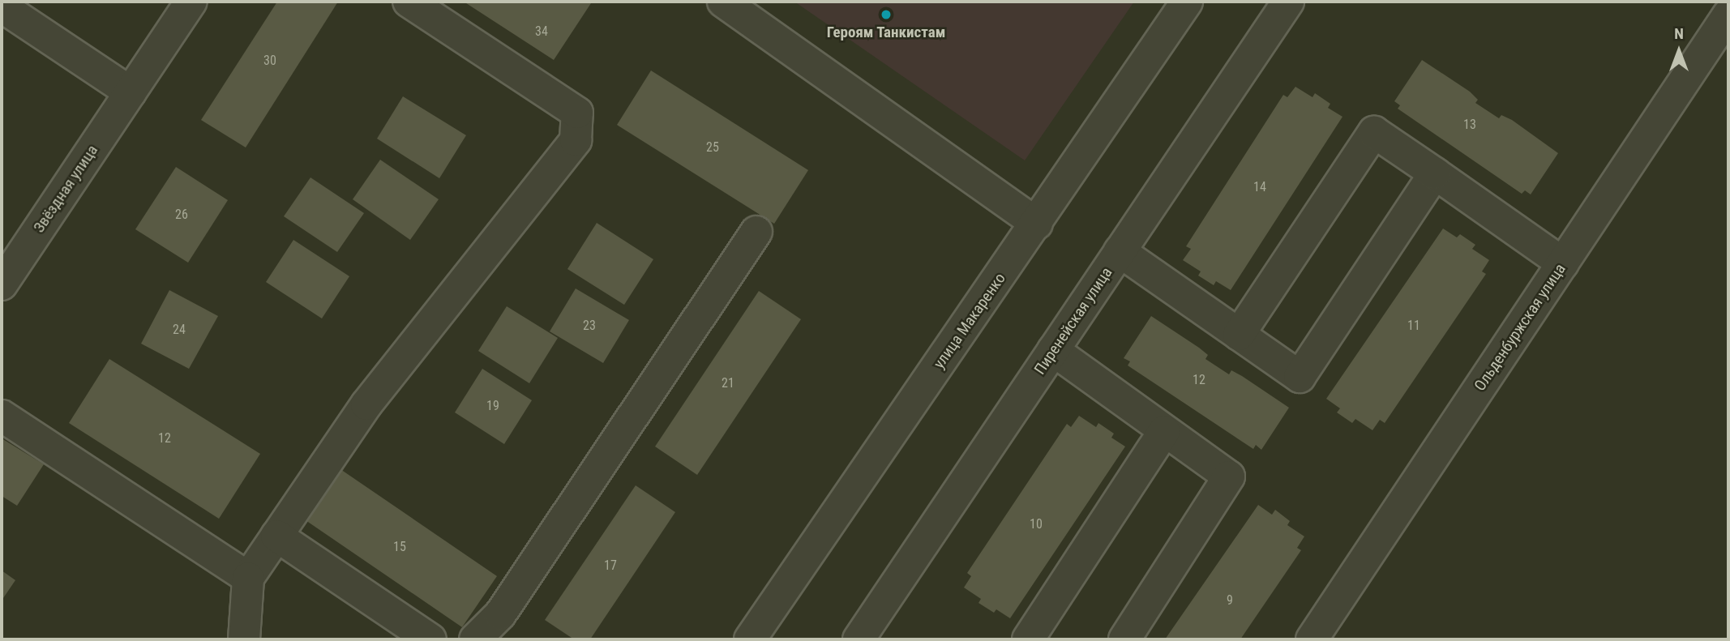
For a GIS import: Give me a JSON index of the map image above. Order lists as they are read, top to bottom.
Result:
{
  "streets": {
    "street": [
      "Звёздная улица",
      "улица Макаренко",
      "Пиренейская улица",
      "Ольденбуржская улица"
    ]
  },
  "places": ["Героям Танкистам"],
  "house_numbers": [
    "34",
    "30",
    "13",
    "25",
    "14",
    "26",
    "23",
    "11",
    "24",
    "12",
    "21",
    "19",
    "12",
    "10",
    "15",
    "17",
    "9"
  ],
  "north": "top"
}
